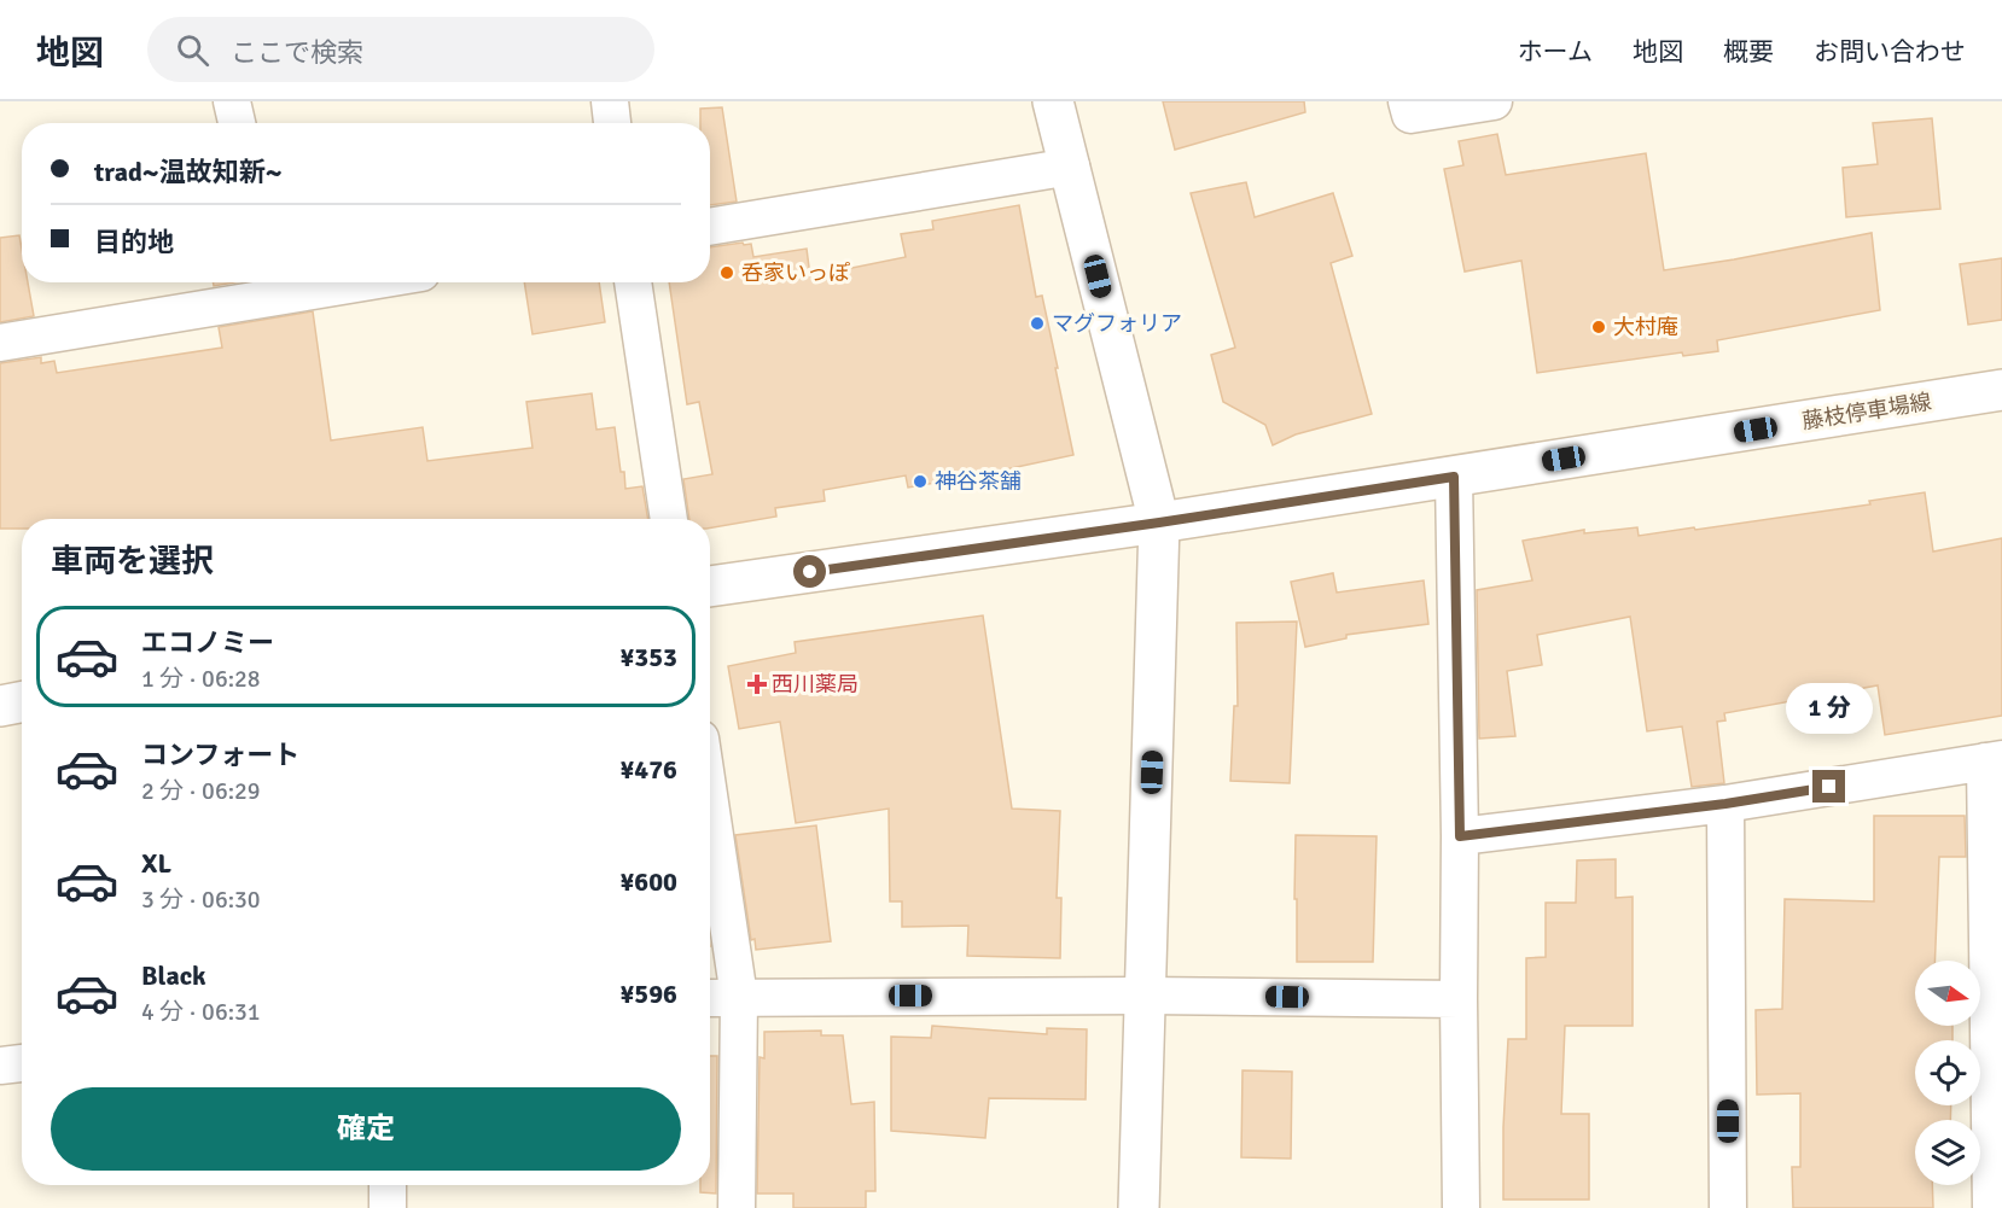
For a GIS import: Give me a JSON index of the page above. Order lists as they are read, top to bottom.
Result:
{
  "streets": {
    "main road": ["藤枝停車場線"]
  },
  "places": {
    "other": [
      "呑家いっぽ",
      "マグフォリア",
      "大村庵",
      "神谷茶舗"
    ],
    "health": ["西川薬局"]
  },
  "north": "right",
  "page": {
    "header": "地図",
    "search": "ここで検索",
    "nav": [
      "ホーム",
      "地図",
      "概要",
      "お問い合わせ"
    ],
    "banner": ["trad~温故知新~", "目的地"],
    "heading": "車両を選択",
    "list": [
      {
        "name": "エコノミー",
        "note": "1 分 · 06:28",
        "value": "¥353"
      },
      {
        "name": "コンフォート",
        "note": "2 分 · 06:29",
        "value": "¥476"
      },
      {
        "name": "XL",
        "note": "3 分 · 06:30",
        "value": "¥600"
      },
      {
        "name": "Black",
        "note": "4 分 · 06:31",
        "value": "¥596"
      }
    ],
    "bubble": "1 分",
    "buttons": "確定"
  }
}
